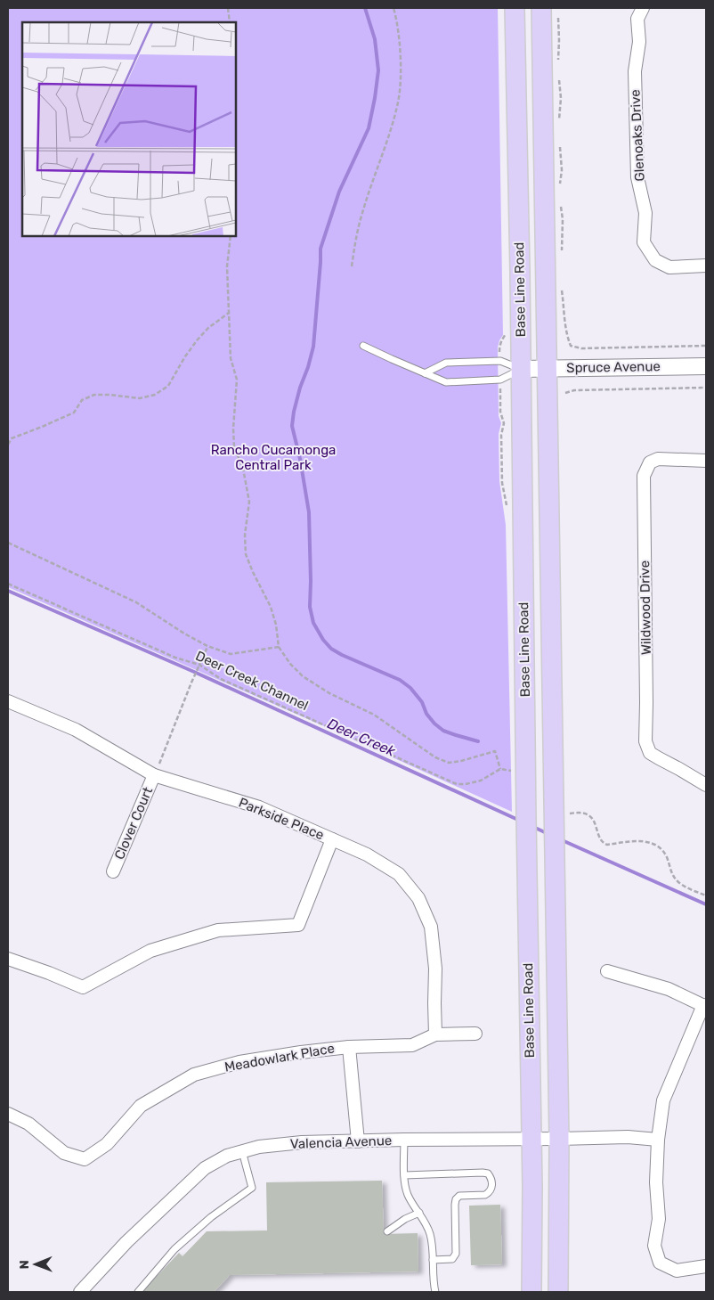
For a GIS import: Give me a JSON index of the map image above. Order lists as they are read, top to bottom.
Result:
{
  "streets": {
    "main road": ["Base Line Road"],
    "street": [
      "Glenoaks Drive",
      "Spruce Avenue",
      "Wildwood Drive",
      "Parkside Place",
      "Clover Court",
      "Meadowlark Place",
      "Valencia Avenue"
    ],
    "path": ["Deer Creek Channel"]
  },
  "crossings": [
    ["Base Line Road", "Spruce Avenue"],
    ["Base Line Road", "Valencia Avenue"],
    ["Parkside Place", "Clover Court"],
    ["Parkside Place", "Meadowlark Place"]
  ],
  "water": ["Deer Creek"],
  "parks": ["Rancho Cucamonga Central Park"],
  "north": "left"
}
